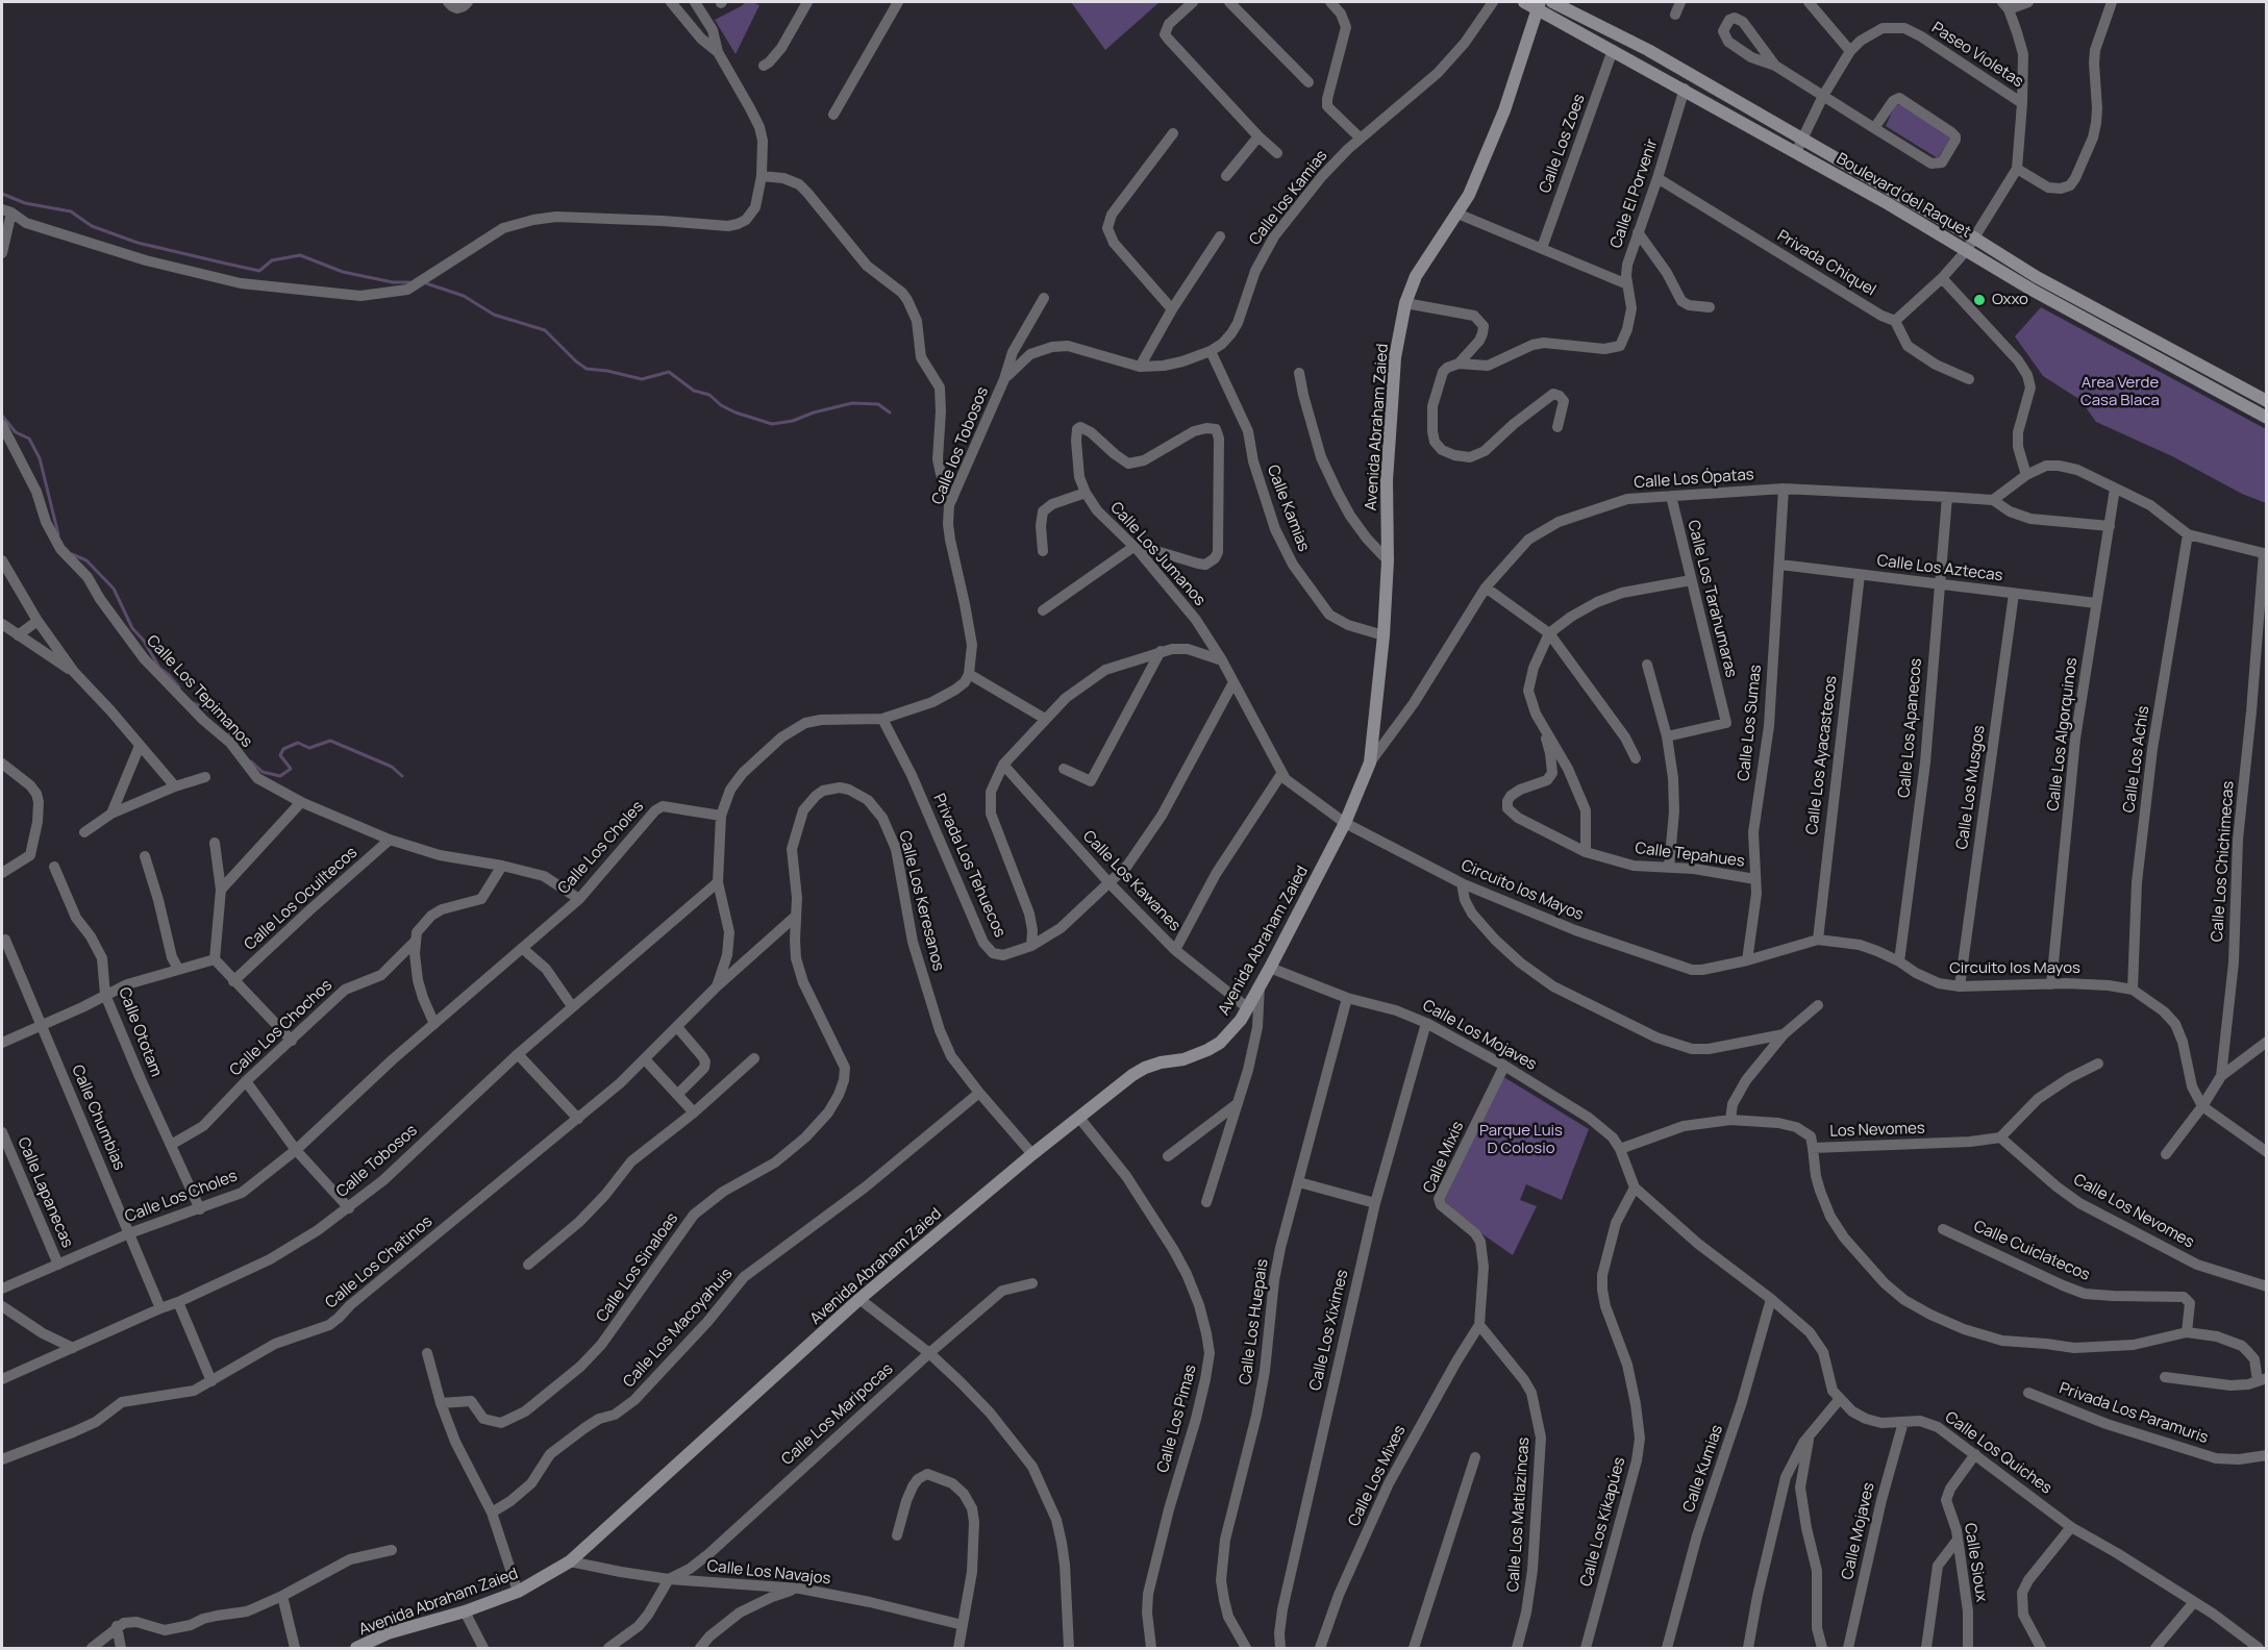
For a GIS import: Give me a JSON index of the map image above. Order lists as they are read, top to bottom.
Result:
{
  "streets": {
    "street": [
      "Paseo Violetas",
      "Calle Los Zoes",
      "Calle El Porvenir",
      "Boulevard del Raquet",
      "Calle los Kamias",
      "Privada Chiquel",
      "Avenida Abraham Zaied",
      "Calle los Tobosos",
      "Calle Los Ópatas",
      "Calle Kamias",
      "Calle Los Jumanos",
      "Calle Los Aztecas",
      "Calle Los Tarahumaras",
      "Calle Los Tepimanos",
      "Calle Los Sumas",
      "Calle Los Apanecos",
      "Calle Los Algorquinos",
      "Calle Los Ayacastecos",
      "Calle Los Achís",
      "Calle Los Musgos",
      "Calle Los Choles",
      "Calle Tepahues",
      "Calle Los Chichimecas",
      "Privada Los Tehuecos",
      "Calle Los Kawanes",
      "Circuito los Mayos",
      "Calle Los Ocuiltecos",
      "Calle Los Keresanos",
      "Calle Los Chochos",
      "Calle Ototam",
      "Calle Los Mojaves",
      "Calle Chumbias",
      "Los Nevomes",
      "Calle Mixis",
      "Calle Tobosos",
      "Calle Lapanecas",
      "Calle Los Nevomes",
      "Calle Cuiclatecos",
      "Calle Los Chatinos",
      "Calle Los Sinaloas",
      "Calle Los Huepais",
      "Calle Los Macoyahuis",
      "Calle Los Xiximes",
      "Privada Los Paramuris",
      "Calle Los Maripocas",
      "Calle Los Pimas",
      "Calle Los Quiches",
      "Calle Kumias",
      "Calle Los Mixes",
      "Calle Los Matlazincas",
      "Calle Los Kikapúes",
      "Calle Mojaves",
      "Calle Sioux",
      "Calle Los Navajos"
    ]
  },
  "crossings": [
    ["Paseo Violetas", "Boulevard del Raquet"],
    ["Calle Los Zoes", "Boulevard del Raquet"],
    ["Calle El Porvenir", "Boulevard del Raquet"],
    ["Calle El Porvenir", "Privada Chiquel"],
    ["Boulevard del Raquet", "Avenida Abraham Zaied"],
    ["Calle los Kamias", "Calle los Tobosos"],
    ["Calle los Kamias", "Calle Kamias"],
    ["Avenida Abraham Zaied", "Calle Los Ópatas"],
    ["Avenida Abraham Zaied", "Calle Kamias"],
    ["Avenida Abraham Zaied", "Calle Los Jumanos"],
    ["Avenida Abraham Zaied", "Calle Los Kawanes"],
    ["Avenida Abraham Zaied", "Circuito los Mayos"],
    ["Avenida Abraham Zaied", "Calle Los Keresanos"],
    ["Avenida Abraham Zaied", "Calle Los Mojaves"],
    ["Avenida Abraham Zaied", "Calle Los Pimas"],
    ["Avenida Abraham Zaied", "Calle Los Navajos"],
    ["Calle los Tobosos", "Calle Los Chatinos"],
    ["Calle Los Ópatas", "Calle Los Tarahumaras"],
    ["Calle Los Ópatas", "Calle Los Sumas"],
    ["Calle Los Ópatas", "Calle Los Apanecos"],
    ["Calle Los Ópatas", "Calle Los Algorquinos"],
    ["Calle Los Jumanos", "Privada Los Tehuecos"],
    ["Calle Los Jumanos", "Circuito los Mayos"],
    ["Calle Los Aztecas", "Calle Los Sumas"],
    ["Calle Los Aztecas", "Calle Los Apanecos"],
    ["Calle Los Aztecas", "Calle Los Algorquinos"],
    ["Calle Los Aztecas", "Calle Los Ayacastecos"],
    ["Calle Los Aztecas", "Calle Los Musgos"],
    ["Calle Los Tarahumaras", "Calle Tepahues"],
    ["Calle Los Tepimanos", "Calle Los Choles"],
    ["Calle Los Tepimanos", "Calle Los Ocuiltecos"],
    ["Calle Los Sumas", "Calle Tepahues"],
    ["Calle Los Sumas", "Circuito los Mayos"],
    ["Calle Los Apanecos", "Circuito los Mayos"],
    ["Calle Los Algorquinos", "Circuito los Mayos"],
    ["Calle Los Ayacastecos", "Circuito los Mayos"],
    ["Calle Los Achís", "Circuito los Mayos"],
    ["Calle Los Musgos", "Circuito los Mayos"],
    ["Calle Los Choles", "Calle Ototam"],
    ["Calle Los Choles", "Calle Chumbias"],
    ["Calle Los Choles", "Calle Lapanecas"],
    ["Calle Los Choles", "Calle Los Chatinos"],
    ["Calle Los Chichimecas", "Circuito los Mayos"],
    ["Privada Los Tehuecos", "Calle Los Kawanes"],
    ["Privada Los Tehuecos", "Calle Los Chatinos"],
    ["Calle Los Keresanos", "Calle Los Sinaloas"],
    ["Calle Los Keresanos", "Calle Los Macoyahuis"],
    ["Calle Los Chochos", "Calle Ototam"],
    ["Calle Los Mojaves", "Los Nevomes"],
    ["Calle Los Mojaves", "Calle Mixis"],
    ["Calle Los Mojaves", "Calle Los Huepais"],
    ["Calle Los Mojaves", "Calle Los Xiximes"],
    ["Calle Chumbias", "Calle Tobosos"],
    ["Los Nevomes", "Calle Los Nevomes"],
    ["Calle Mixis", "Calle Los Mixes"],
    ["Calle Mixis", "Calle Los Matlazincas"],
    ["Calle Tobosos", "Calle Los Chatinos"],
    ["Calle Los Chatinos", "Calle Los Sinaloas"],
    ["Calle Los Maripocas", "Calle Los Navajos"],
    ["Calle Los Quiches", "Calle Mojaves"],
    ["Calle Los Quiches", "Calle Sioux"],
    ["Calle Los Mixes", "Calle Los Matlazincas"]
  ],
  "parks": ["Area Verde Casa Blaca", "Parque Luis D Colosio"],
  "places": ["Oxxo"]
}
